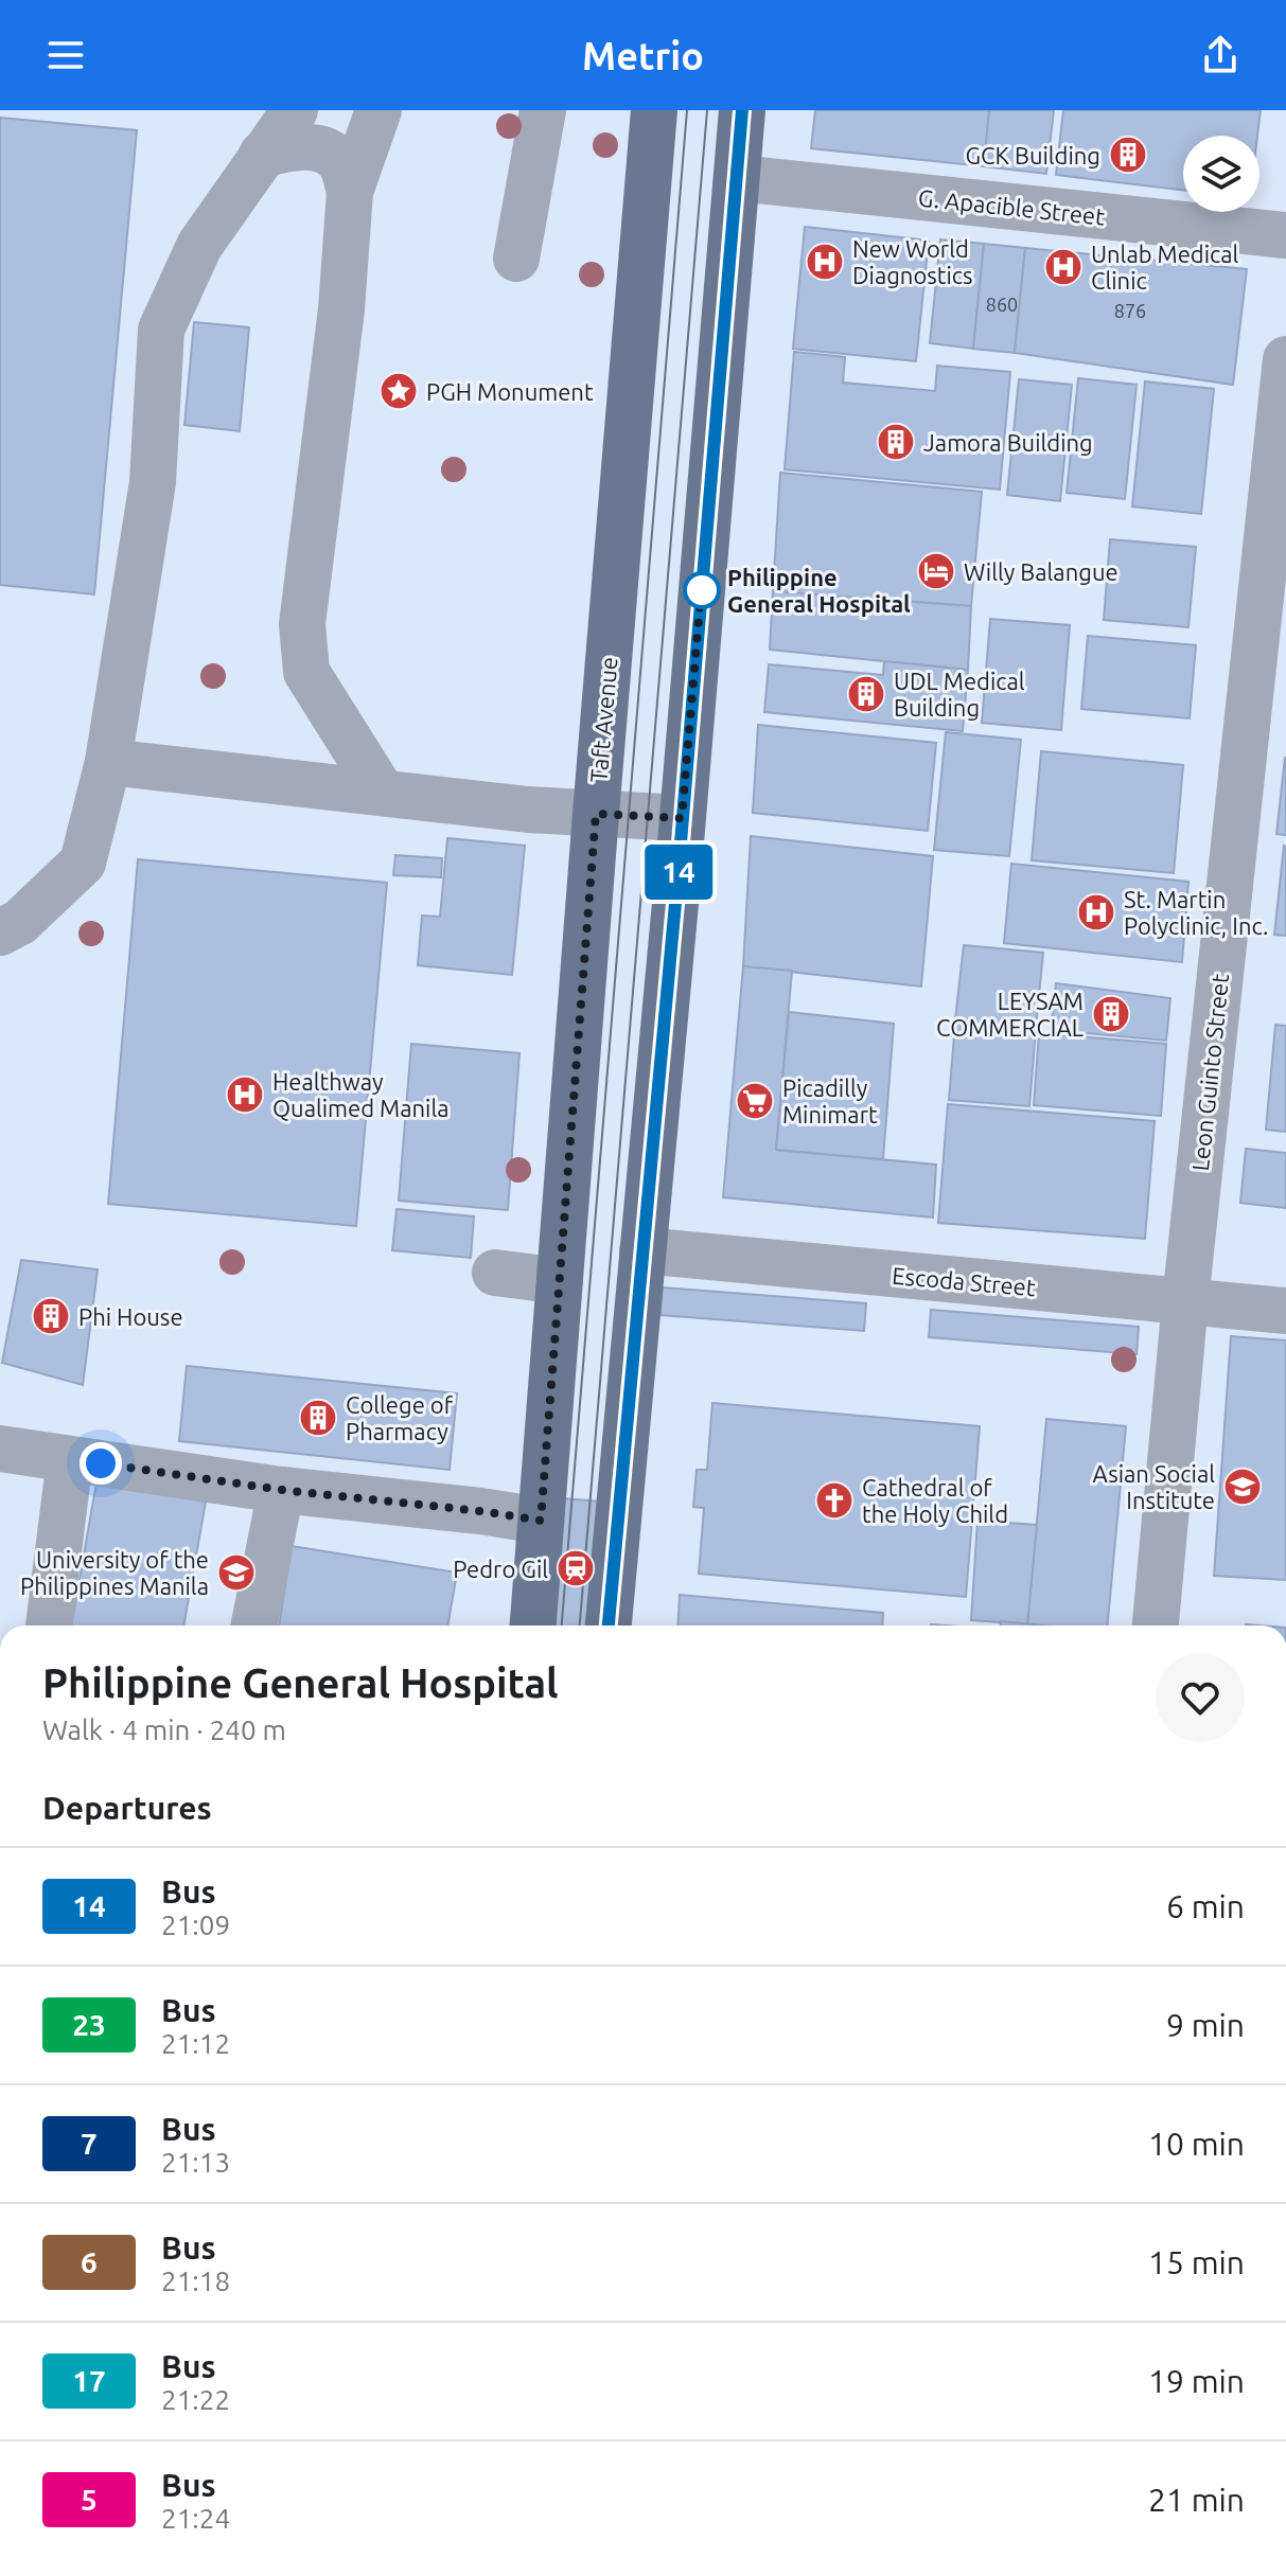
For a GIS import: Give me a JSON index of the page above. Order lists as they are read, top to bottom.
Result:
{
  "streets": {
    "main road": ["Taft Avenue"],
    "street": ["G. Apacible Street", "Leon Guinto Street", "Escoda Street"]
  },
  "crossings": [
    ["Leon Guinto Street", "Escoda Street"]
  ],
  "places": {
    "building": [
      "GCK Building",
      "Jamora Building",
      "UDL Medical Building",
      "LEYSAM COMMERCIAL",
      "Phi House",
      "College of Pharmacy"
    ],
    "hospital": [
      "New World Diagnostics",
      "Unlab Medical Clinic",
      "St. Martin Polyclinic, Inc.",
      "Healthway Qualimed Manila"
    ],
    "place": ["PGH Monument"],
    "hotel": ["Willy Balangue"],
    "other": ["Philippine General Hospital"],
    "supermarket": ["Picadilly Minimart"],
    "school or university": ["Asian Social Institute", "University of the Philippines Manila"],
    "church": ["Cathedral of the Holy Child"],
    "station": ["Pedro Gil"]
  },
  "lines": ["bus line 14"],
  "house_numbers": ["860", "876"],
  "page": {
    "header": "Metrio",
    "on_map": "14",
    "heading": [
      ["Philippine General Hospital", "Walk · 4 min · 240 m"],
      "Departures"
    ],
    "list": [
      {
        "mark": "14",
        "name": "Bus",
        "note": "21:09",
        "value": "6 min"
      },
      {
        "mark": "23",
        "name": "Bus",
        "note": "21:12",
        "value": "9 min"
      },
      {
        "mark": "7",
        "name": "Bus",
        "note": "21:13",
        "value": "10 min"
      },
      {
        "mark": "6",
        "name": "Bus",
        "note": "21:18",
        "value": "15 min"
      },
      {
        "mark": "17",
        "name": "Bus",
        "note": "21:22",
        "value": "19 min"
      },
      {
        "mark": "5",
        "name": "Bus",
        "note": "21:24",
        "value": "21 min"
      }
    ]
  }
}
